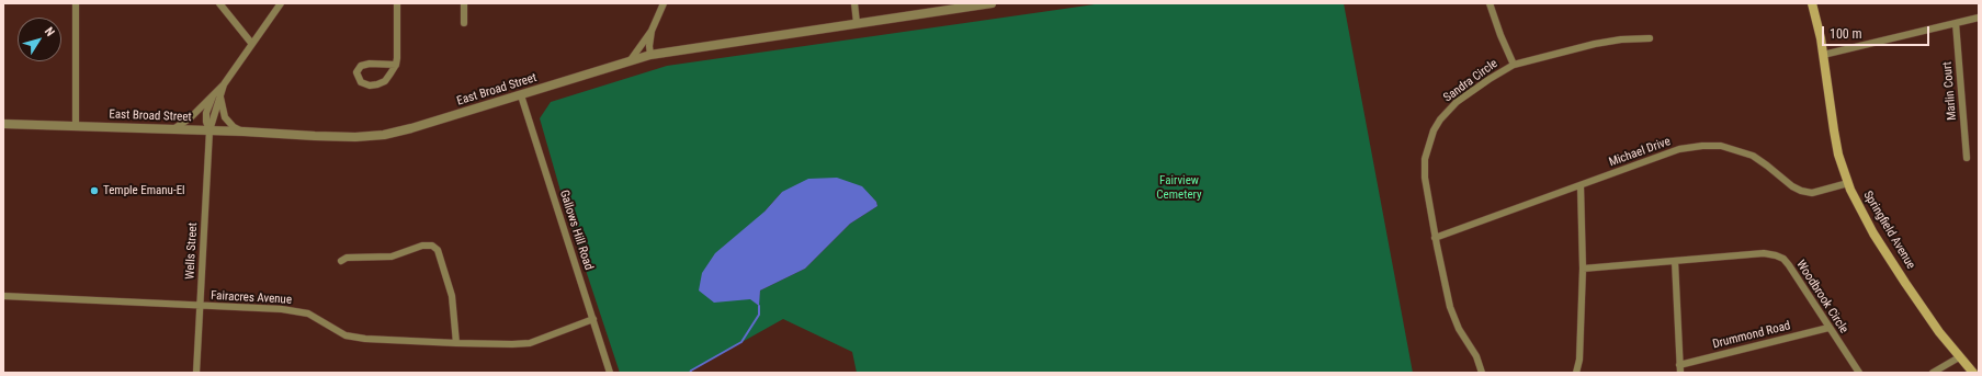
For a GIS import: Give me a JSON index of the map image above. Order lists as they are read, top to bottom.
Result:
{
  "streets": {
    "main road": ["Springfield Avenue"],
    "street": [
      "Sandra Circle",
      "East Broad Street",
      "Marlin Court",
      "Michael Drive",
      "Gallows Hill Road",
      "Wells Street",
      "Woodbrook Circle",
      "Fairacres Avenue",
      "Drummond Road"
    ]
  },
  "crossings": [
    ["Sandra Circle", "Michael Drive"],
    ["East Broad Street", "Gallows Hill Road"],
    ["East Broad Street", "Wells Street"],
    ["Michael Drive", "Springfield Avenue"],
    ["Gallows Hill Road", "Fairacres Avenue"],
    ["Wells Street", "Fairacres Avenue"],
    ["Woodbrook Circle", "Drummond Road"]
  ],
  "parks": ["Fairview Cemetery"],
  "places": ["Temple Emanu-El"],
  "scale_bar": "100 m",
  "north": "top right"
}
